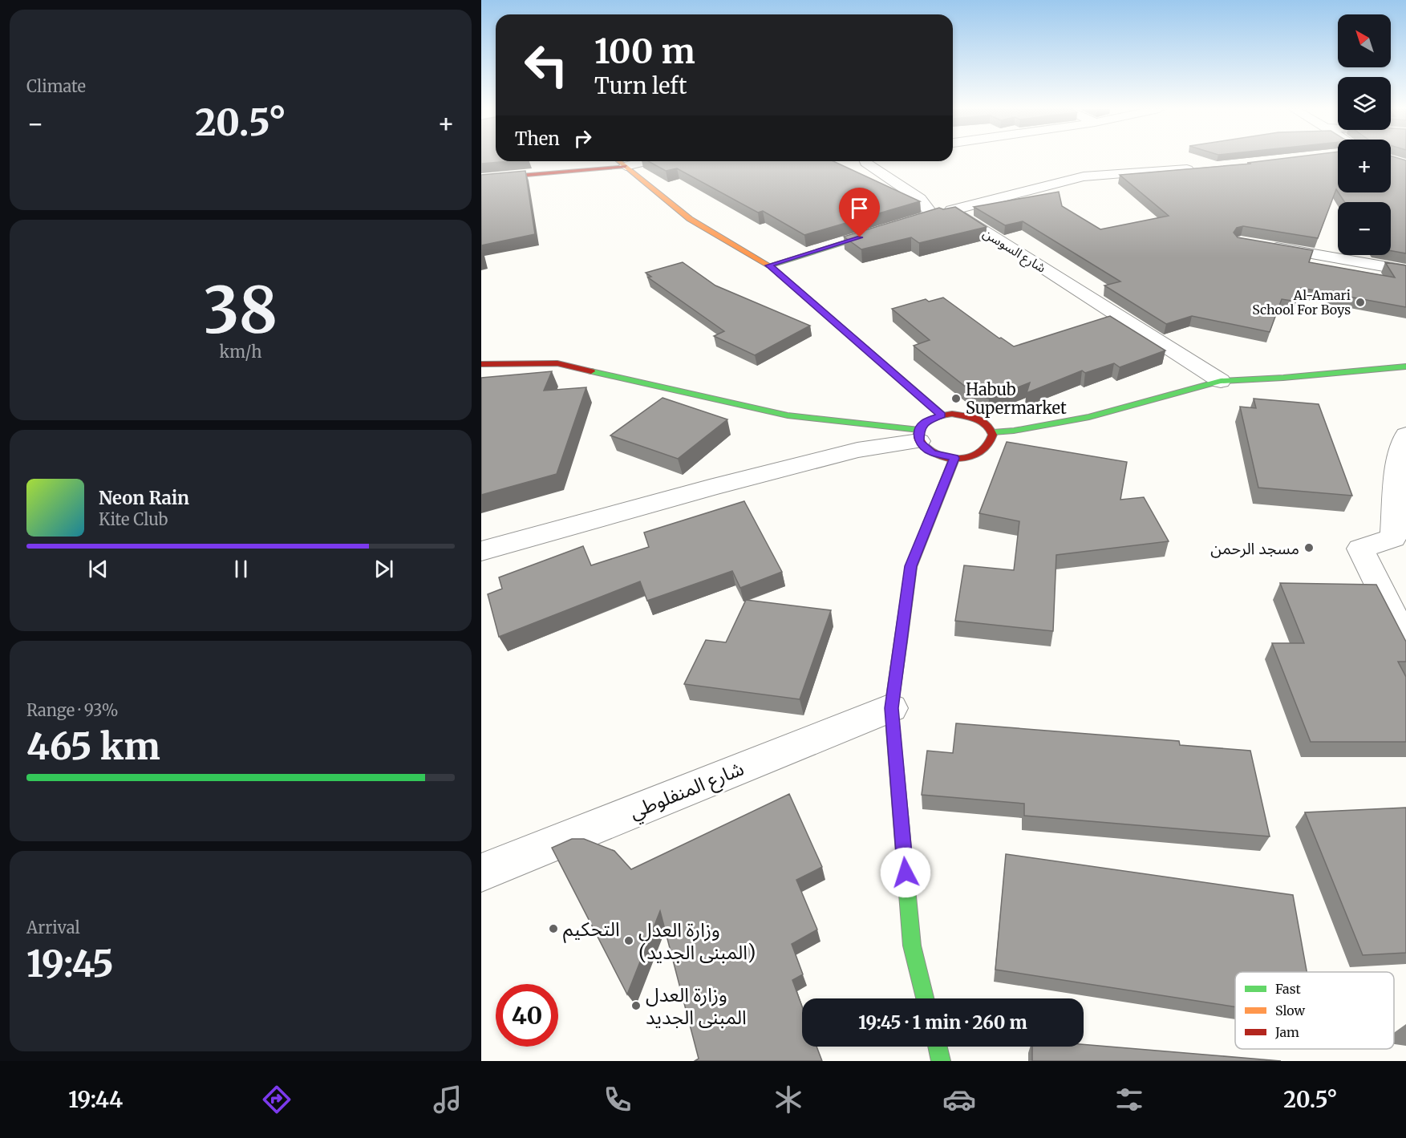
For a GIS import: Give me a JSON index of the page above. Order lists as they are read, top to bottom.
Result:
{
  "streets": {
    "street": ["شارع السوسن", "شارع المنفلوطي"]
  },
  "places": [
    "Al-Amari School For Boys",
    "Habub Supermarket",
    "مسجد الرحمن",
    "التحكيم",
    "وزارة العدل (المبنى الجديد)",
    "وزارة العدل المبنى الجديد"
  ],
  "legend": ["Fast", "Slow", "Jam"],
  "north": "top left",
  "page": {
    "tile": [
      "Climate",
      ["38", "km/h"],
      ["Range · 93%", "465 km"],
      ["Arrival", "19:45"]
    ],
    "map_buttons": ["+", "−"],
    "turn": ["100 m", "Turn left"],
    "heat": ["−", "20.5°", "+"],
    "then": "Then",
    "song": ["Neon Rain", "Kite Club"],
    "limit": "40",
    "trip": "19:45 · 1 min · 260 m",
    "tabs": ["19:44", "20.5°"]
  }
}
